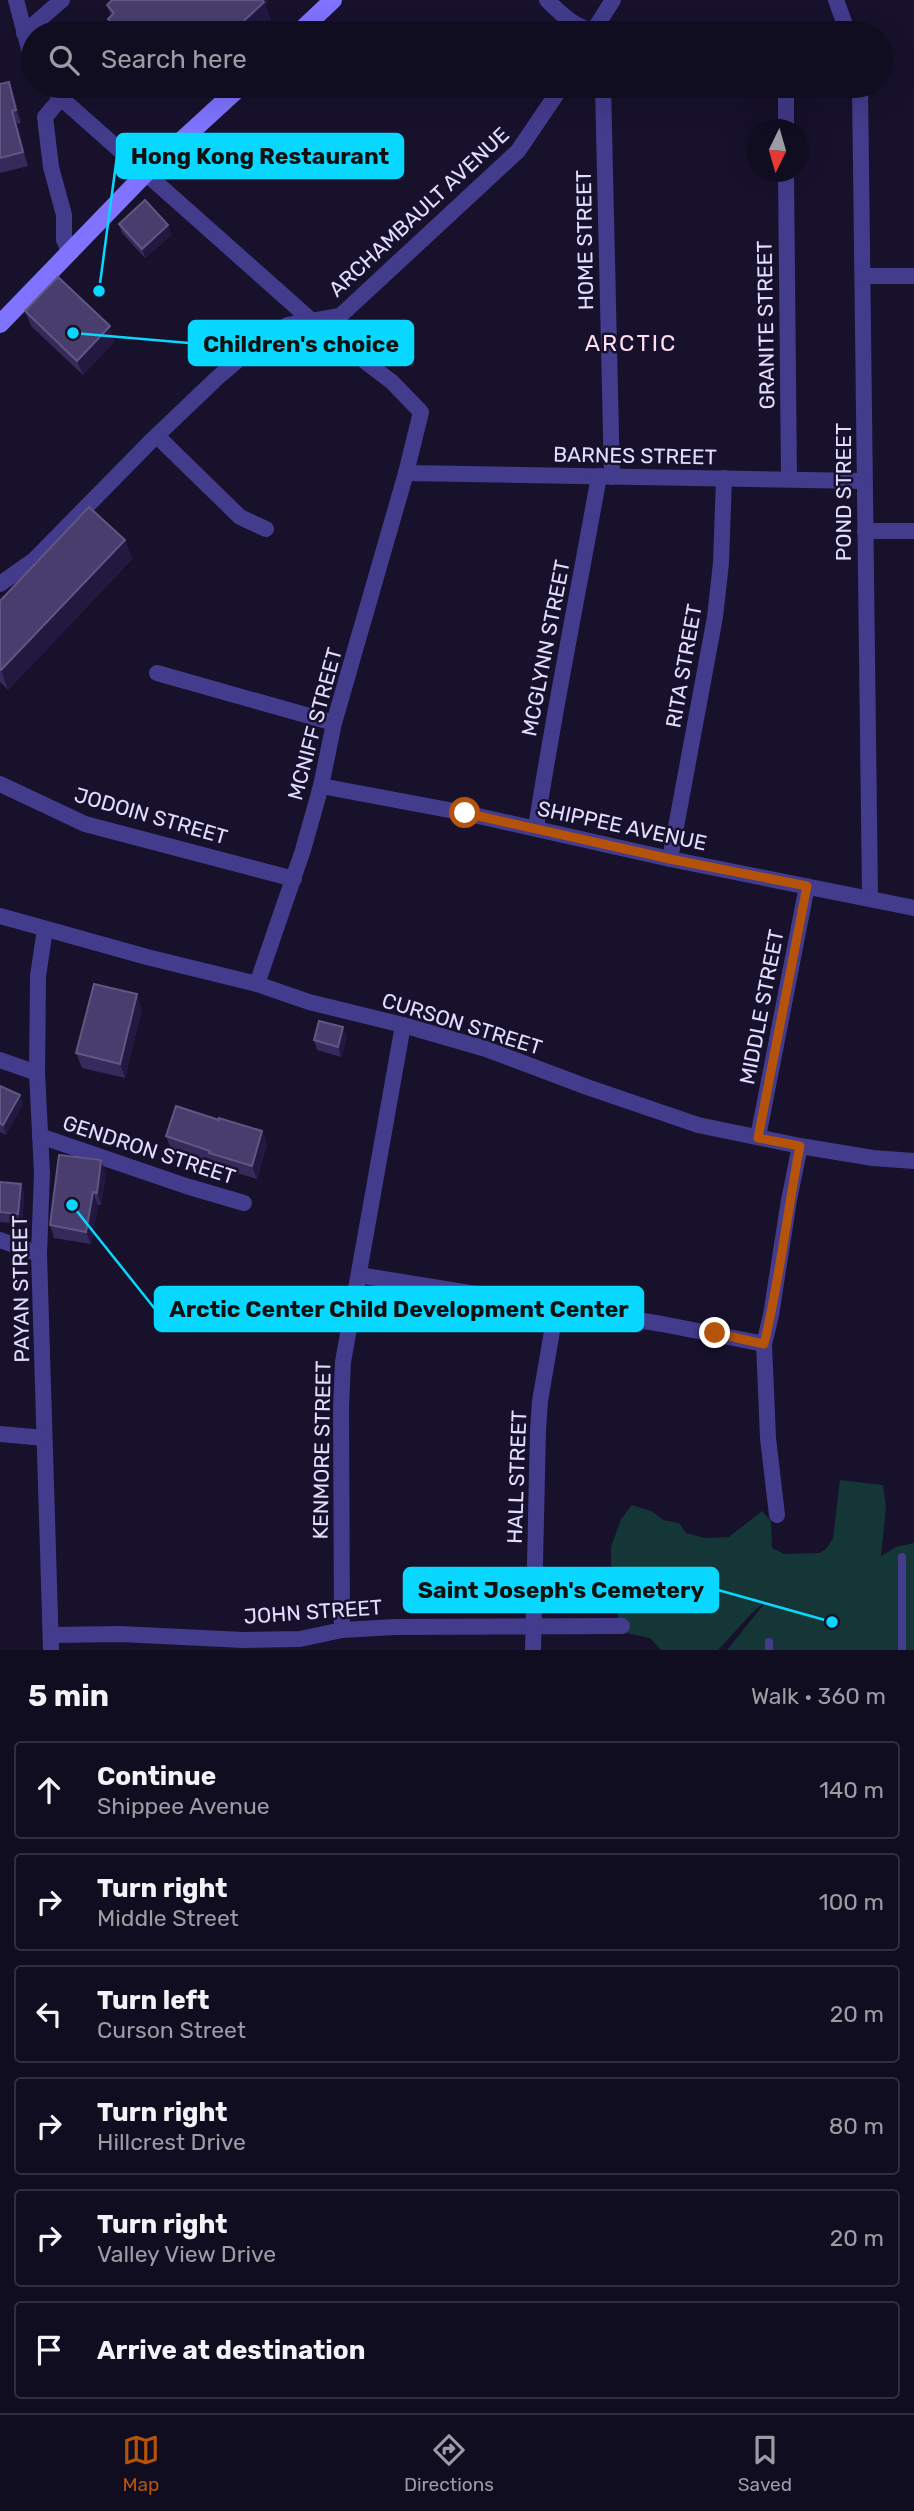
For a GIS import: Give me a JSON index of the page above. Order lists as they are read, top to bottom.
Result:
{
  "streets": {
    "street": [
      "ARCHAMBAULT AVENUE",
      "HOME STREET",
      "GRANITE STREET",
      "BARNES STREET",
      "POND STREET",
      "MCGLYNN STREET",
      "RITA STREET",
      "MCNIFF STREET",
      "JODOIN STREET",
      "SHIPPEE AVENUE",
      "MIDDLE STREET",
      "CURSON STREET",
      "GENDRON STREET",
      "PAYAN STREET",
      "KENMORE STREET",
      "HALL STREET",
      "JOHN STREET"
    ]
  },
  "crossings": [
    ["ARCHAMBAULT AVENUE", "MCNIFF STREET"],
    ["HOME STREET", "BARNES STREET"],
    ["HOME STREET", "MCGLYNN STREET"],
    ["GRANITE STREET", "BARNES STREET"],
    ["BARNES STREET", "POND STREET"],
    ["BARNES STREET", "MCGLYNN STREET"],
    ["BARNES STREET", "RITA STREET"],
    ["BARNES STREET", "MCNIFF STREET"],
    ["POND STREET", "SHIPPEE AVENUE"],
    ["MCGLYNN STREET", "SHIPPEE AVENUE"],
    ["RITA STREET", "SHIPPEE AVENUE"],
    ["MCNIFF STREET", "JODOIN STREET"],
    ["MCNIFF STREET", "SHIPPEE AVENUE"],
    ["MCNIFF STREET", "CURSON STREET"],
    ["SHIPPEE AVENUE", "MIDDLE STREET"],
    ["MIDDLE STREET", "CURSON STREET"],
    ["CURSON STREET", "PAYAN STREET"],
    ["CURSON STREET", "KENMORE STREET"],
    ["GENDRON STREET", "PAYAN STREET"],
    ["PAYAN STREET", "JOHN STREET"],
    ["KENMORE STREET", "JOHN STREET"],
    ["HALL STREET", "JOHN STREET"]
  ],
  "districts": ["ARCTIC"],
  "places": [
    "Hong Kong Restaurant",
    "Children's choice",
    "Arctic Center Child Development Center",
    "Saint Joseph's Cemetery"
  ],
  "north": "bottom",
  "page": {
    "search": "Search here",
    "heading": ["5 min", "Walk · 360 m"],
    "list": [
      ["Continue", "Shippee Avenue", "140 m"],
      ["Turn right", "Middle Street", "100 m"],
      ["Turn left", "Curson Street", "20 m"],
      ["Turn right", "Hillcrest Drive", "80 m"],
      ["Turn right", "Valley View Drive", "20 m"],
      "Arrive at destination"
    ],
    "nav": ["Map", "Directions", "Saved"]
  }
}
